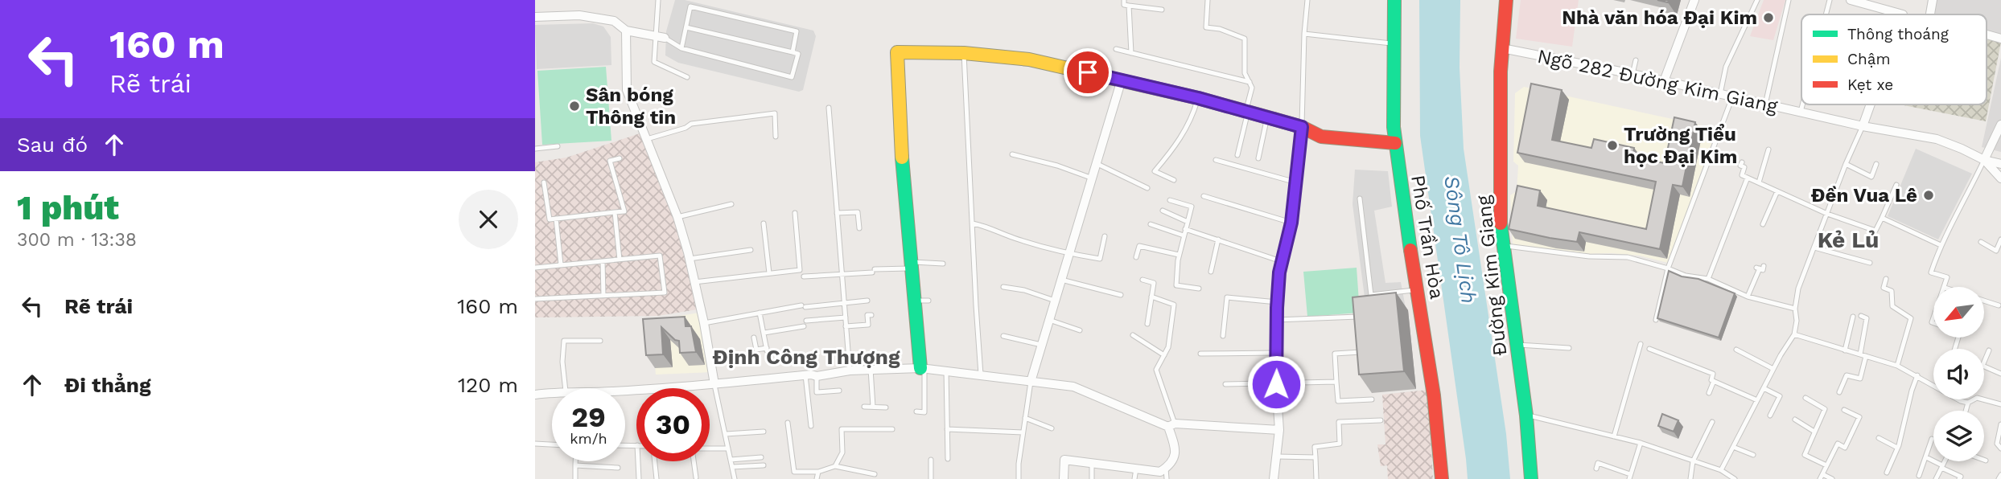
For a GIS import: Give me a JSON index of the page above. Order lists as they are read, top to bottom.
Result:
{
  "streets": {
    "main road": ["Phố Trần Hòa", "Đường Kim Giang"],
    "street": ["Ngõ 282 Đường Kim Giang"]
  },
  "crossings": [
    ["Ngõ 282 Đường Kim Giang", "Đường Kim Giang"]
  ],
  "districts": ["Kẻ Lủ", "Định Công Thượng"],
  "water": ["Sông Tô Lịch"],
  "places": [
    "Nhà văn hóa Đại Kim",
    "Sân bóng Thông tin",
    "Trường Tiểu học Đại Kim",
    "Đền Vua Lê"
  ],
  "legend": ["Thông thoáng", "Chậm", "Kẹt xe"],
  "north": "bottom left",
  "page": {
    "turn": ["160 m", "Rẽ trái"],
    "then": "Sau đó",
    "heading": ["1 phút", "300 m · 13:38"],
    "list": [
      {
        "name": "Rẽ trái",
        "value": "160 m"
      },
      {
        "name": "Đi thẳng",
        "value": "120 m"
      }
    ],
    "speed": "29 km/h",
    "limit": "30"
  }
}
